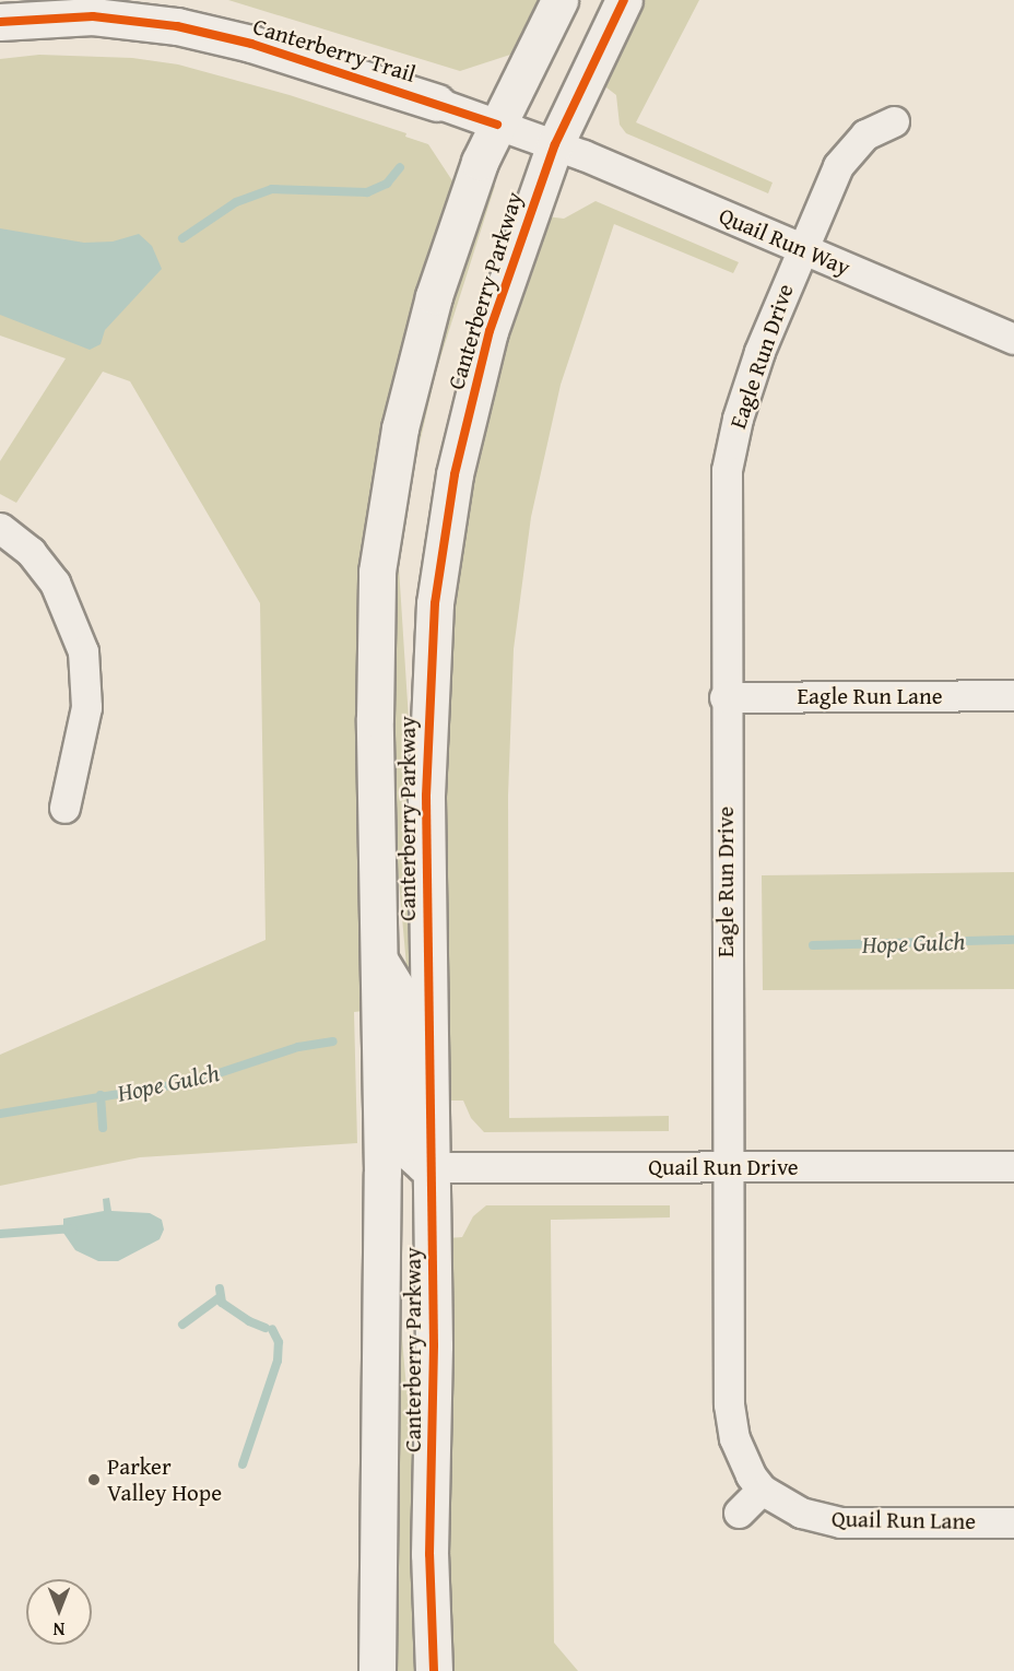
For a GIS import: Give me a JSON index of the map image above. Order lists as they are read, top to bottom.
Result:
{
  "streets": {
    "street": [
      "Canterberry Trail",
      "Quail Run Way",
      "Canterberry Parkway",
      "Eagle Run Drive",
      "Eagle Run Lane",
      "Quail Run Drive",
      "Quail Run Lane"
    ]
  },
  "crossings": [
    ["Canterberry Trail", "Quail Run Way"],
    ["Canterberry Trail", "Canterberry Parkway"],
    ["Quail Run Way", "Canterberry Parkway"],
    ["Quail Run Way", "Eagle Run Drive"],
    ["Canterberry Parkway", "Quail Run Drive"],
    ["Eagle Run Drive", "Eagle Run Lane"],
    ["Eagle Run Drive", "Quail Run Drive"],
    ["Eagle Run Drive", "Quail Run Lane"]
  ],
  "water": ["Hope Gulch"],
  "places": ["Parker Valley Hope"],
  "north": "bottom"
}
